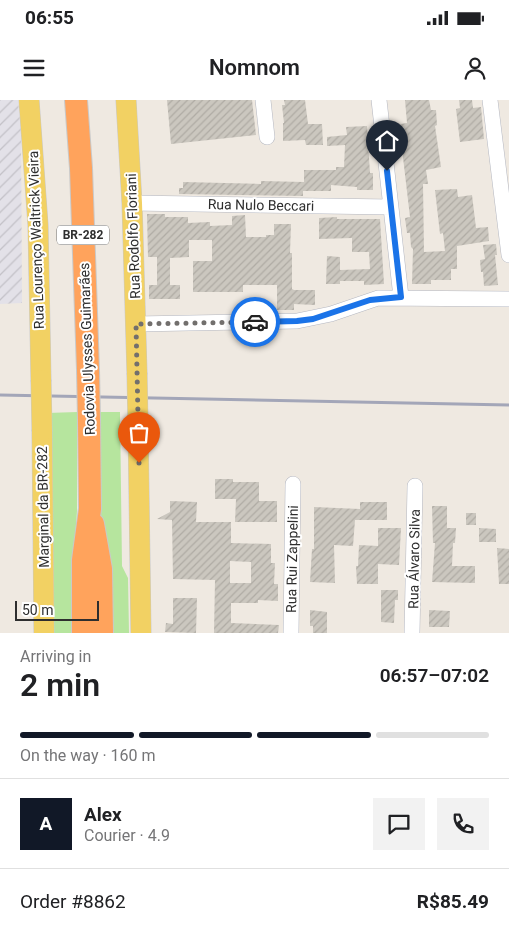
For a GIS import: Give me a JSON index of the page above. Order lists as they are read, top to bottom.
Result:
{
  "streets": {
    "highway": ["BR-282", "Rodovia Ulysses Guimarães"],
    "main road": ["Rua Rodolfo Floriani", "Rua Lourenço Waltrick Vieira", "Marginal da BR-282"],
    "street": ["Rua Nulo Beccari", "Rua Rui Zappelini", "Rua Álvaro Silva"]
  },
  "crossings": [
    ["Rua Nulo Beccari", "Rua Rodolfo Floriani"],
    ["Rua Lourenço Waltrick Vieira", "Marginal da BR-282"]
  ],
  "scale_bar": "50 m",
  "page": {
    "status": "06:55",
    "header": "Nomnom",
    "scale": "50 m",
    "heading": ["2 min", "Arriving in", "06:57–07:02"],
    "panel": [
      "Alex",
      "Courier · 4.9",
      "Order #8862",
      "R$85.49"
    ],
    "bar": "On the way · 160 m",
    "round": "A"
  }
}
